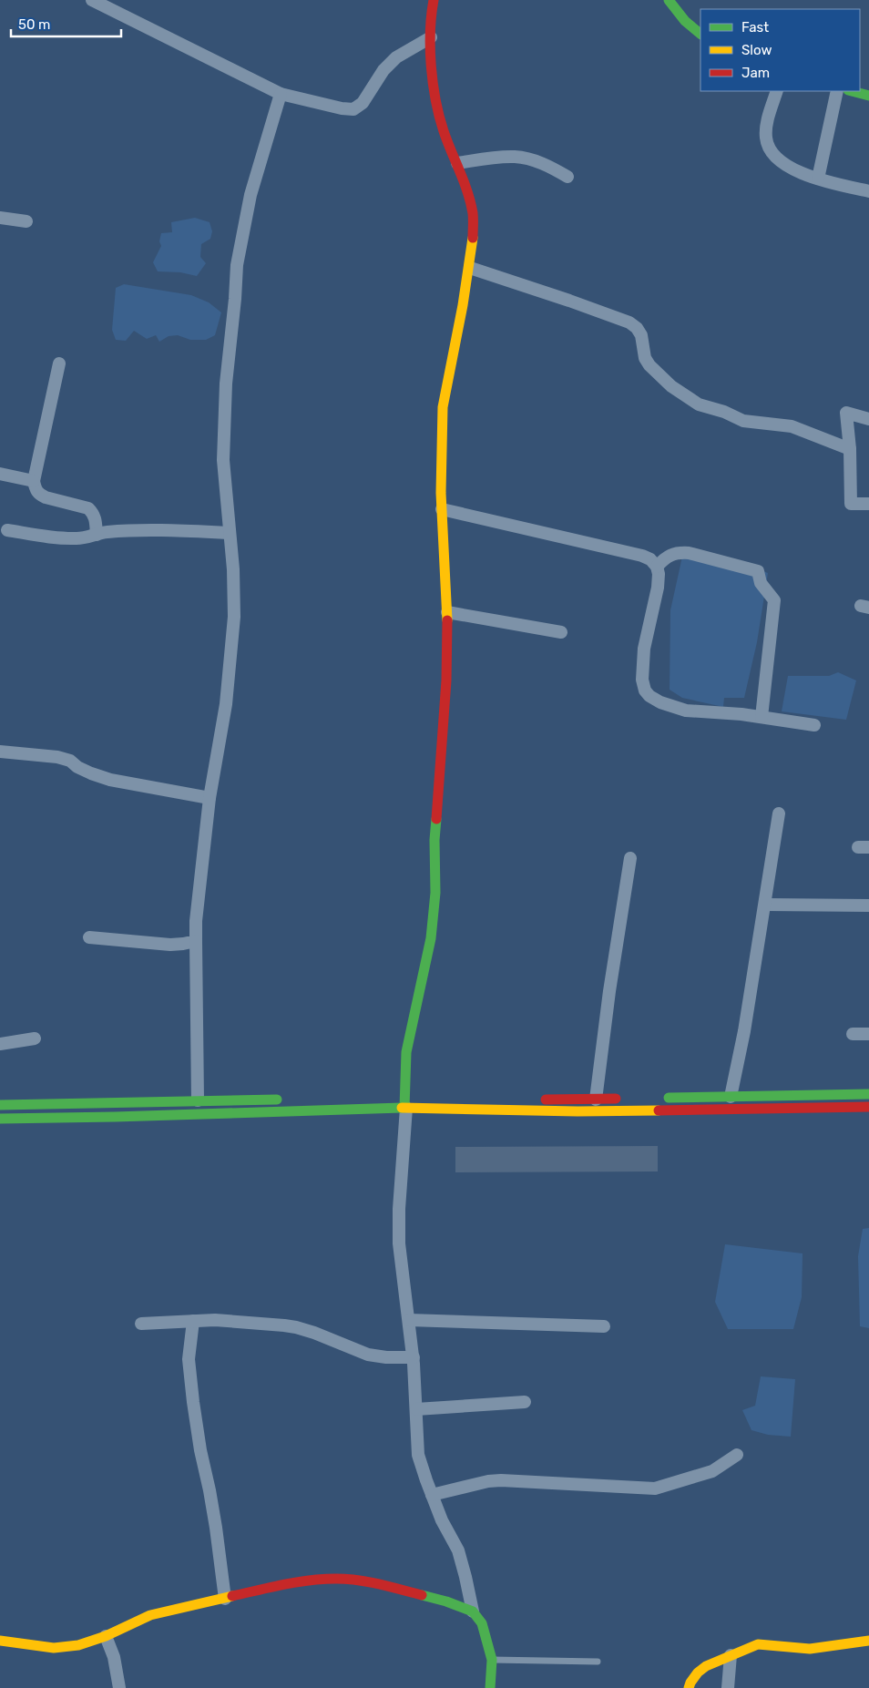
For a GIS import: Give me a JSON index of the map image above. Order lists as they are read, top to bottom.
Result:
{
  "legend": ["Fast", "Slow", "Jam"],
  "scale_bar": "50 m"
}
